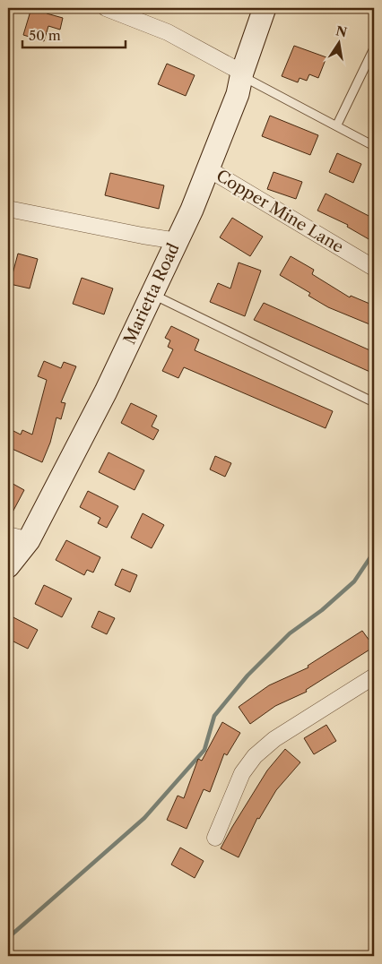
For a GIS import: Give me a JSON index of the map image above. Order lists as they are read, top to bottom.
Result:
{
  "streets": {
    "street": ["Copper Mine Lane", "Marietta Road"]
  },
  "crossings": [
    ["Copper Mine Lane", "Marietta Road"]
  ],
  "scale_bar": "50 m",
  "north": "top"
}
